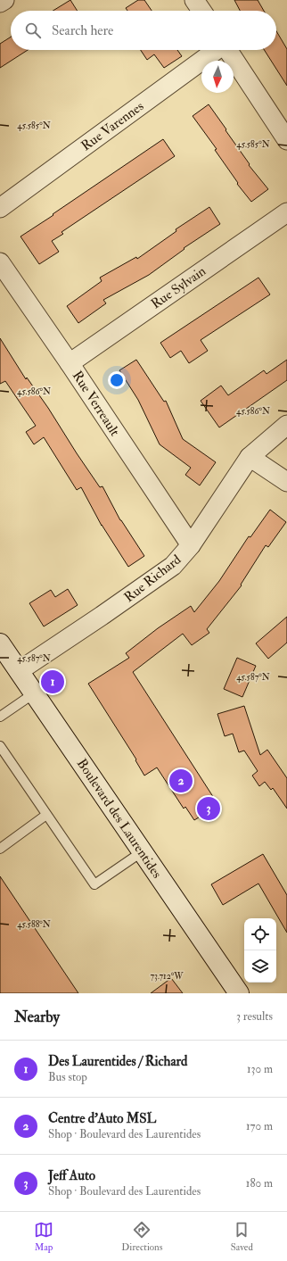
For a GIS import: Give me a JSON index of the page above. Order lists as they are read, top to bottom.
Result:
{
  "streets": {
    "main road": ["Boulevard des Laurentides"],
    "street": [
      "Rue Varennes",
      "Rue Sylvain",
      "Rue Verreault",
      "Rue Richard"
    ]
  },
  "crossings": [
    ["Rue Sylvain", "Rue Verreault"],
    ["Rue Verreault", "Rue Richard"],
    ["Rue Richard", "Boulevard des Laurentides"]
  ],
  "north": "bottom",
  "page": {
    "search": "Search here",
    "pins": ["1", "2", "3"],
    "heading": ["Nearby", "3 results"],
    "list": [
      {
        "mark": "1",
        "name": "Des Laurentides / Richard",
        "note": "Bus stop",
        "value": "130 m"
      },
      {
        "mark": "2",
        "name": "Centre d'Auto MSL",
        "note": "Shop · Boulevard des Laurentides",
        "value": "170 m"
      },
      {
        "mark": "3",
        "name": "Jeff Auto",
        "note": "Shop · Boulevard des Laurentides",
        "value": "180 m"
      }
    ],
    "nav": ["Map", "Directions", "Saved"]
  },
  "coordinates": [
    "45.585°N",
    "45.586°N",
    "45.587°N",
    "45.588°N",
    "73.712°W"
  ]
}
